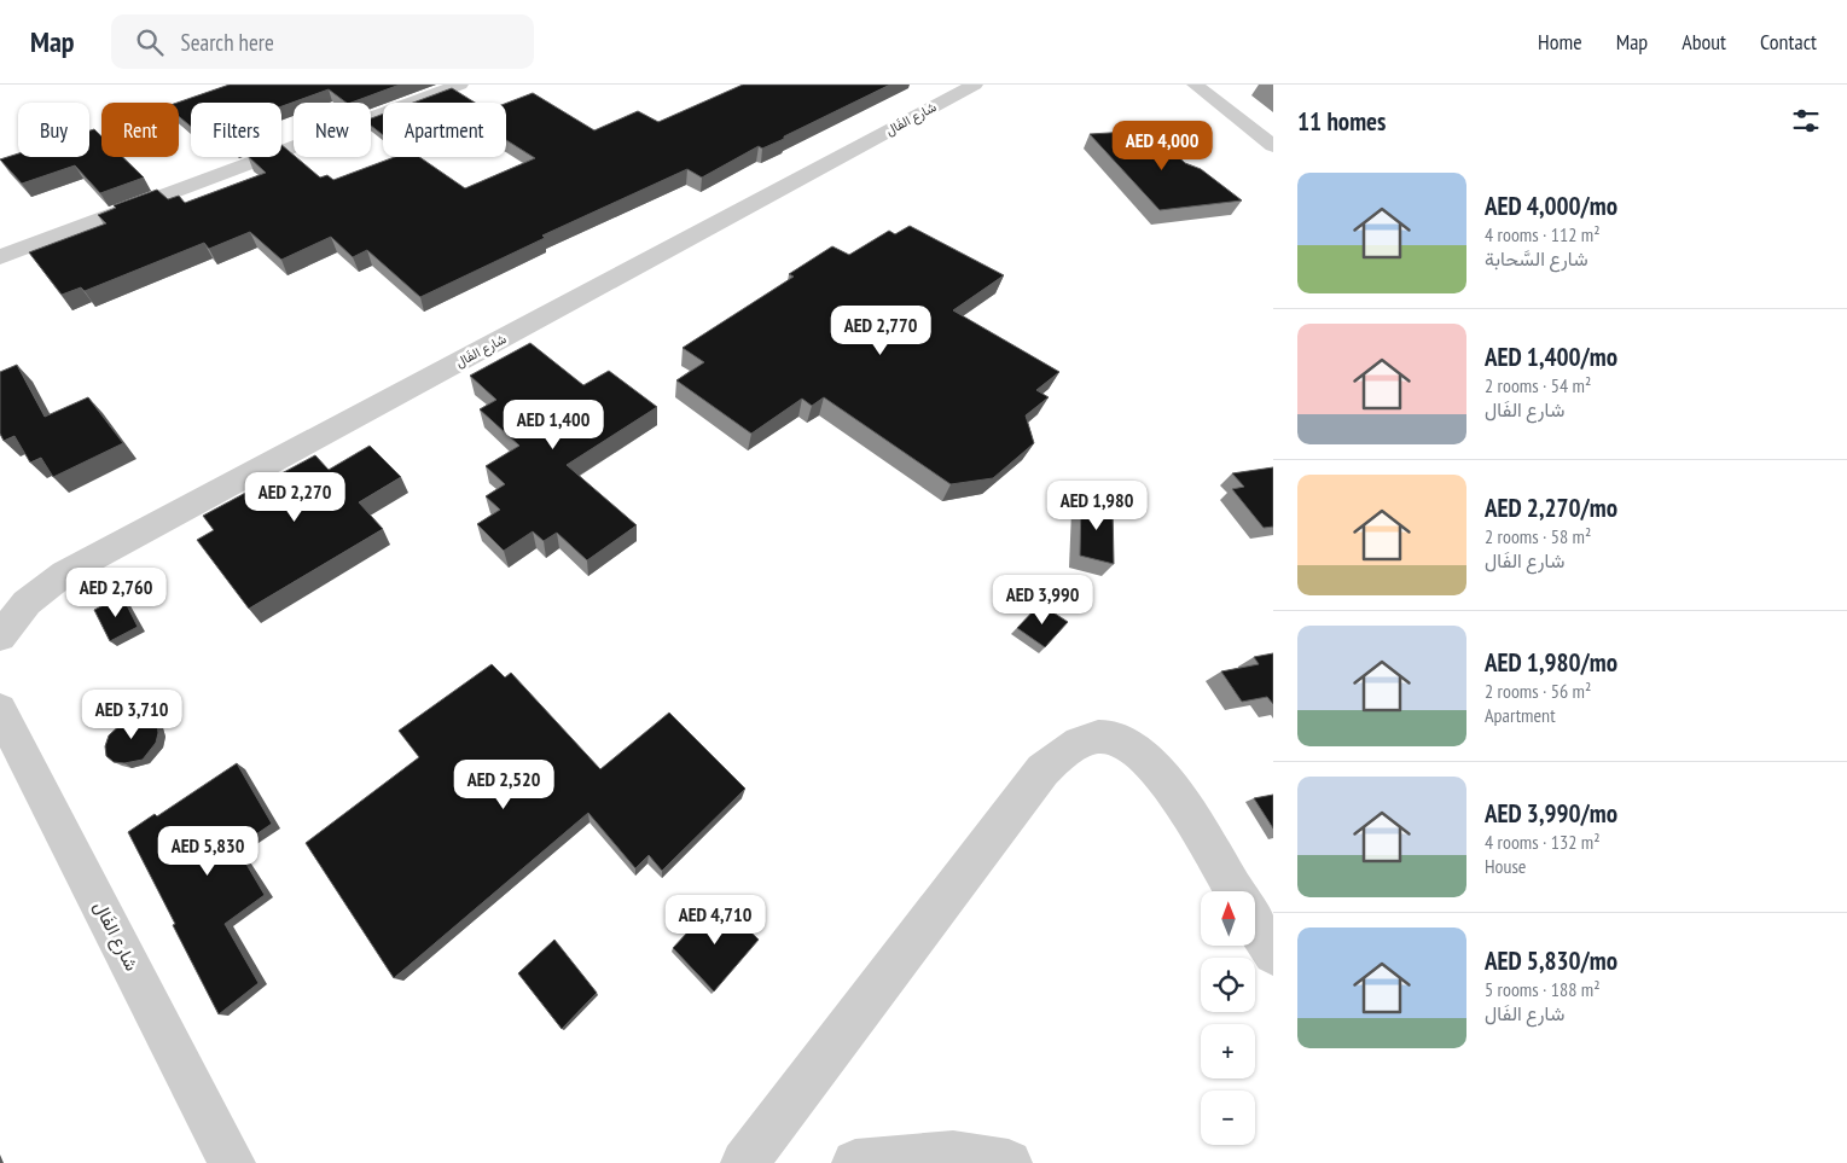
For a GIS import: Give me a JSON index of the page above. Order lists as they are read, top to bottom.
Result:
{
  "streets": {
    "street": ["شارع الفَال"]
  },
  "north": "top",
  "page": {
    "header": "Map",
    "search": "Search here",
    "nav": [
      "Home",
      "Map",
      "About",
      "Contact"
    ],
    "heading": "11 homes",
    "chip": [
      "Buy",
      "Rent",
      "Filters",
      "New",
      "Apartment"
    ],
    "price": [
      "AED 4,000",
      "AED 2,770",
      "AED 1,400",
      "AED 2,270",
      "AED 1,980",
      "AED 2,760",
      "AED 3,990",
      "AED 3,710",
      "AED 2,520",
      "AED 5,830",
      "AED 4,710"
    ],
    "list": [
      {
        "name": "AED 4,000/mo",
        "note": "4 rooms · 112 m² · شارع السَّحابة"
      },
      {
        "name": "AED 1,400/mo",
        "note": "2 rooms · 54 m² · شارع الفَال"
      },
      {
        "name": "AED 2,270/mo",
        "note": "2 rooms · 58 m² · شارع الفَال"
      },
      {
        "name": "AED 1,980/mo",
        "note": "2 rooms · 56 m² · Apartment"
      },
      {
        "name": "AED 3,990/mo",
        "note": "4 rooms · 132 m² · House"
      },
      {
        "name": "AED 5,830/mo",
        "note": "5 rooms · 188 m² · شارع الفَال"
      }
    ],
    "map_buttons": ["+", "−"]
  }
}
